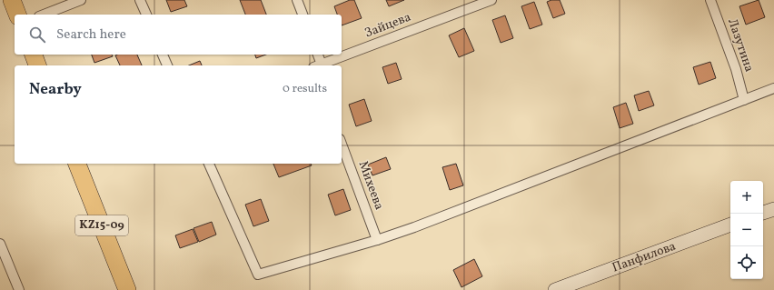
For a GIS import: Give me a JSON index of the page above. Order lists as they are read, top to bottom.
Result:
{
  "streets": {
    "highway": ["KZ15-09"],
    "street": [
      "Зайцева",
      "Лазутина",
      "Михеева",
      "Панфилова"
    ]
  },
  "page": {
    "search": "Search here",
    "heading": ["Nearby", "0 results"],
    "map_buttons": ["+", "−"]
  }
}
